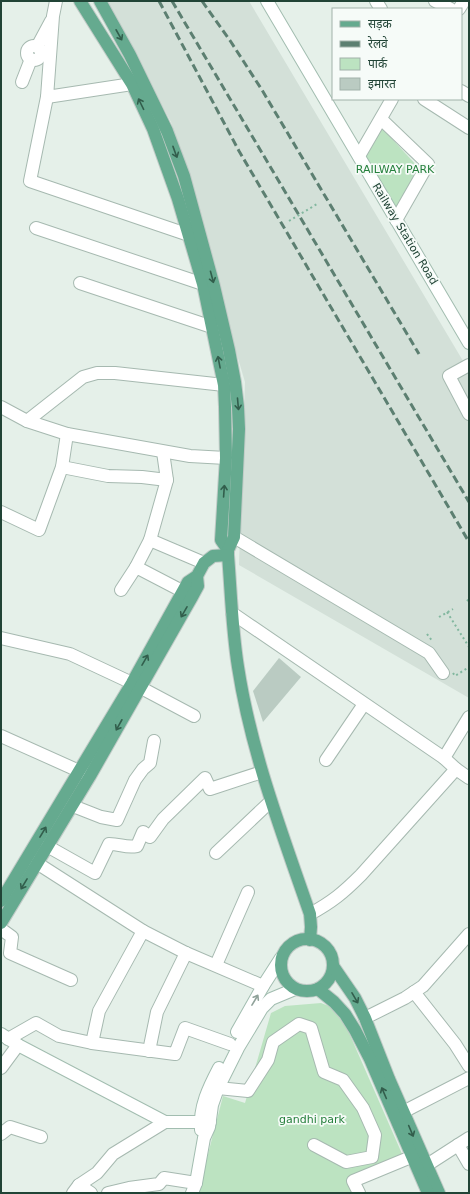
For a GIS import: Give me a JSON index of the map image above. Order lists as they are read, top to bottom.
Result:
{
  "streets": {
    "street": ["Railway Station Road"]
  },
  "parks": ["RAILWAY PARK", "gandhi park"],
  "legend": [
    "सड़क",
    "रेलवे",
    "पार्क",
    "इमारत"
  ]
}
